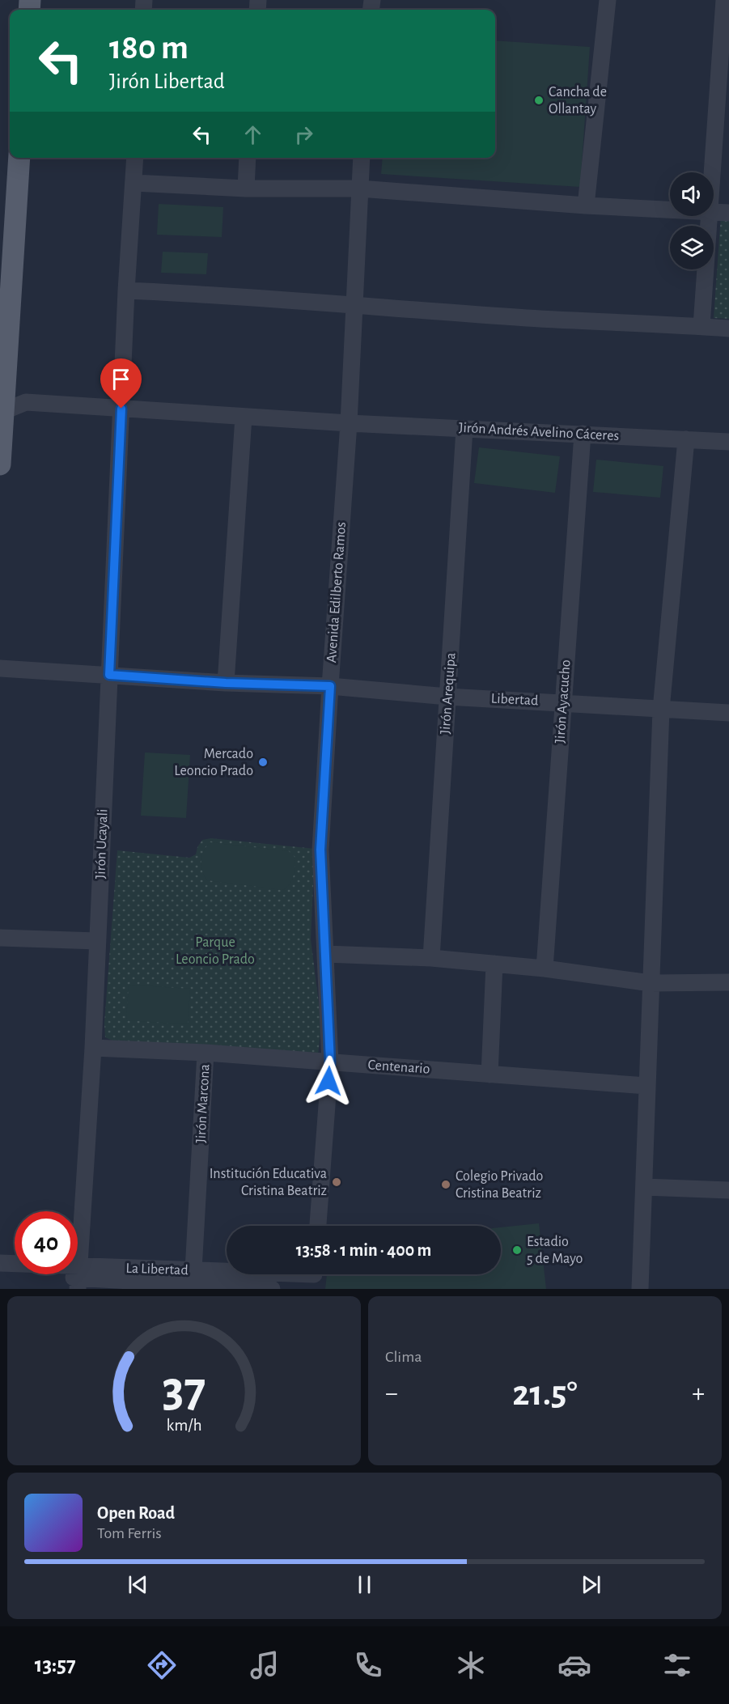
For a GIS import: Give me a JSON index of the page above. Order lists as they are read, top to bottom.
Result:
{
  "streets": {
    "street": [
      "Jirón Andrés Avelino Cáceres",
      "Avenida Edilberto Ramos",
      "Jirón Arequipa",
      "Libertad",
      "Jirón Ayacucho",
      "Jirón Ucayali",
      "Centenario",
      "Jirón Marcona",
      "La Libertad"
    ]
  },
  "crossings": [
    ["Jirón Andrés Avelino Cáceres", "Avenida Edilberto Ramos"],
    ["Jirón Andrés Avelino Cáceres", "Jirón Arequipa"],
    ["Jirón Andrés Avelino Cáceres", "Jirón Ayacucho"],
    ["Jirón Andrés Avelino Cáceres", "Jirón Ucayali"],
    ["Avenida Edilberto Ramos", "Libertad"],
    ["Avenida Edilberto Ramos", "Centenario"],
    ["Jirón Arequipa", "Libertad"],
    ["Libertad", "Jirón Ayacucho"],
    ["Libertad", "Jirón Ucayali"],
    ["Jirón Ucayali", "Centenario"],
    ["Jirón Ucayali", "La Libertad"],
    ["Centenario", "Jirón Marcona"],
    ["Jirón Marcona", "La Libertad"]
  ],
  "parks": ["Parque Leoncio Prado"],
  "places": [
    "Cancha de Ollantay",
    "Mercado Leoncio Prado",
    "Institución Educativa Cristina Beatriz",
    "Colegio Privado Cristina Beatriz",
    "Estadio 5 de Mayo"
  ],
  "page": {
    "turn": ["180 m", "Jirón Libertad"],
    "limit": "40",
    "trip": "13:58 · 1 min · 400 m",
    "tile": "Clima",
    "heat": ["−", "21.5°", "+"],
    "song": ["Open Road", "Tom Ferris"],
    "tabs": "13:57",
    "gauge": ["37", "km/h"]
  }
}
